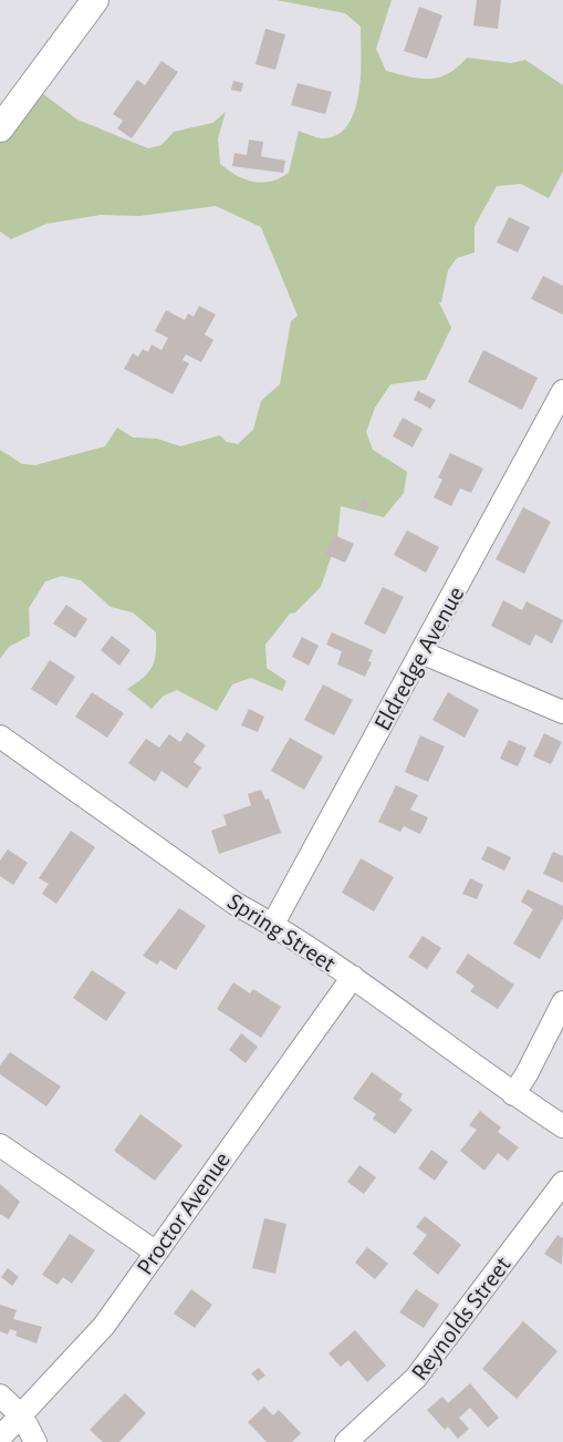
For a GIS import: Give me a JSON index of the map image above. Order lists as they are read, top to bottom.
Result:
{
  "streets": {
    "street": [
      "Eldredge Avenue",
      "Spring Street",
      "Proctor Avenue",
      "Reynolds Street"
    ]
  },
  "crossings": [
    ["Eldredge Avenue", "Spring Street"],
    ["Spring Street", "Proctor Avenue"]
  ]
}
